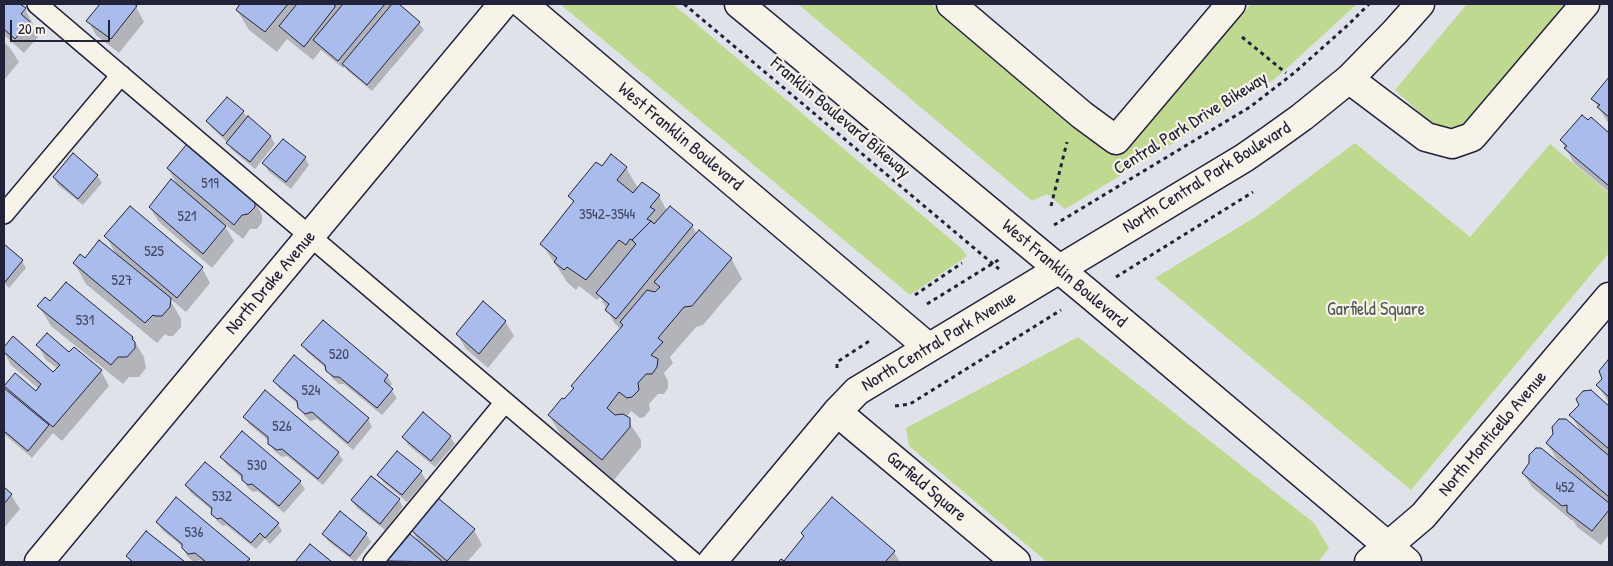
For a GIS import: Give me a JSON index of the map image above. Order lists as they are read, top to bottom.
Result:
{
  "streets": {
    "street": [
      "West Franklin Boulevard",
      "North Central Park Boulevard",
      "North Drake Avenue",
      "North Central Park Avenue",
      "North Monticello Avenue",
      "Garfield Square"
    ],
    "path": ["Franklin Boulevard Bikeway", "Central Park Drive Bikeway"]
  },
  "crossings": [
    ["West Franklin Boulevard", "North Central Park Boulevard"],
    ["West Franklin Boulevard", "North Central Park Avenue"],
    ["West Franklin Boulevard", "North Monticello Avenue"],
    ["North Central Park Boulevard", "North Central Park Avenue"],
    ["North Central Park Avenue", "Garfield Square"]
  ],
  "parks": ["Garfield Square"],
  "house_numbers": [
    "519",
    "3542-3544",
    "521",
    "525",
    "527",
    "531",
    "520",
    "524",
    "526",
    "530",
    "452",
    "532",
    "536"
  ],
  "scale_bar": "20 m"
}
